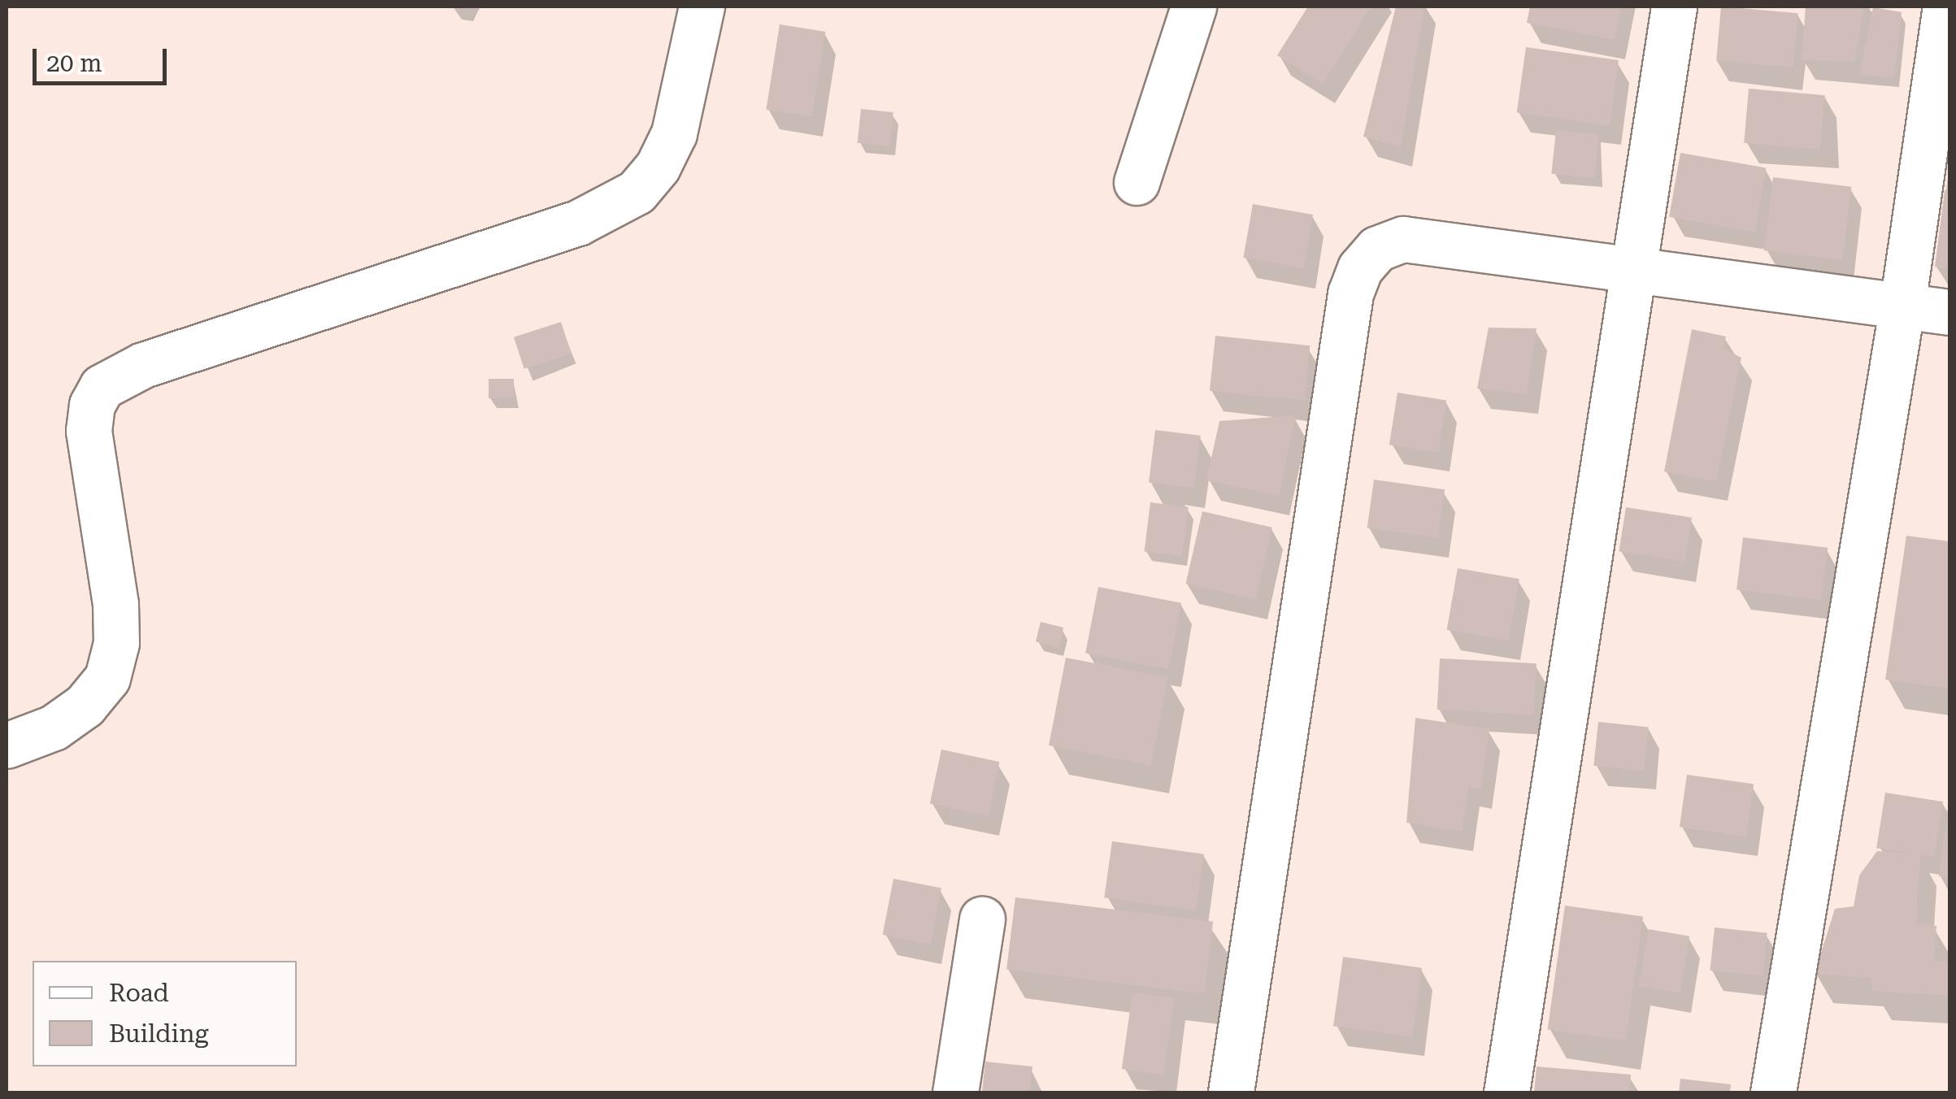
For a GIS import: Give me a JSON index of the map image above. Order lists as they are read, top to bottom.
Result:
{
  "legend": ["Road", "Building"],
  "scale_bar": "20 m"
}
